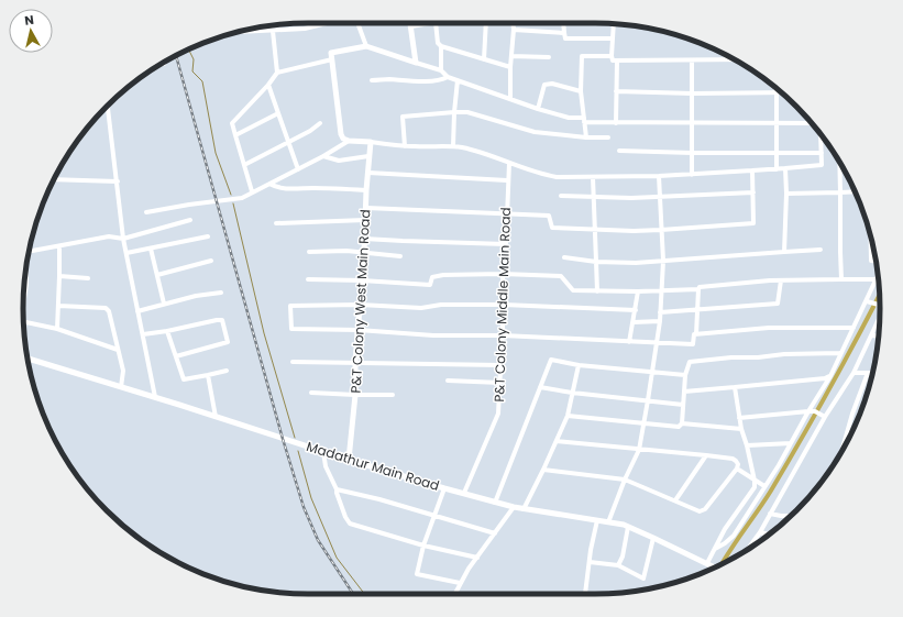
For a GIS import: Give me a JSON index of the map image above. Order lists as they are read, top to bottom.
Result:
{
  "streets": {
    "street": ["P&T Colony West Main Road", "P&T Colony Middle Main Road", "Madathur Main Road"]
  },
  "crossings": [
    ["P&T Colony West Main Road", "Madathur Main Road"],
    ["P&T Colony Middle Main Road", "Madathur Main Road"]
  ],
  "north": "top"
}
